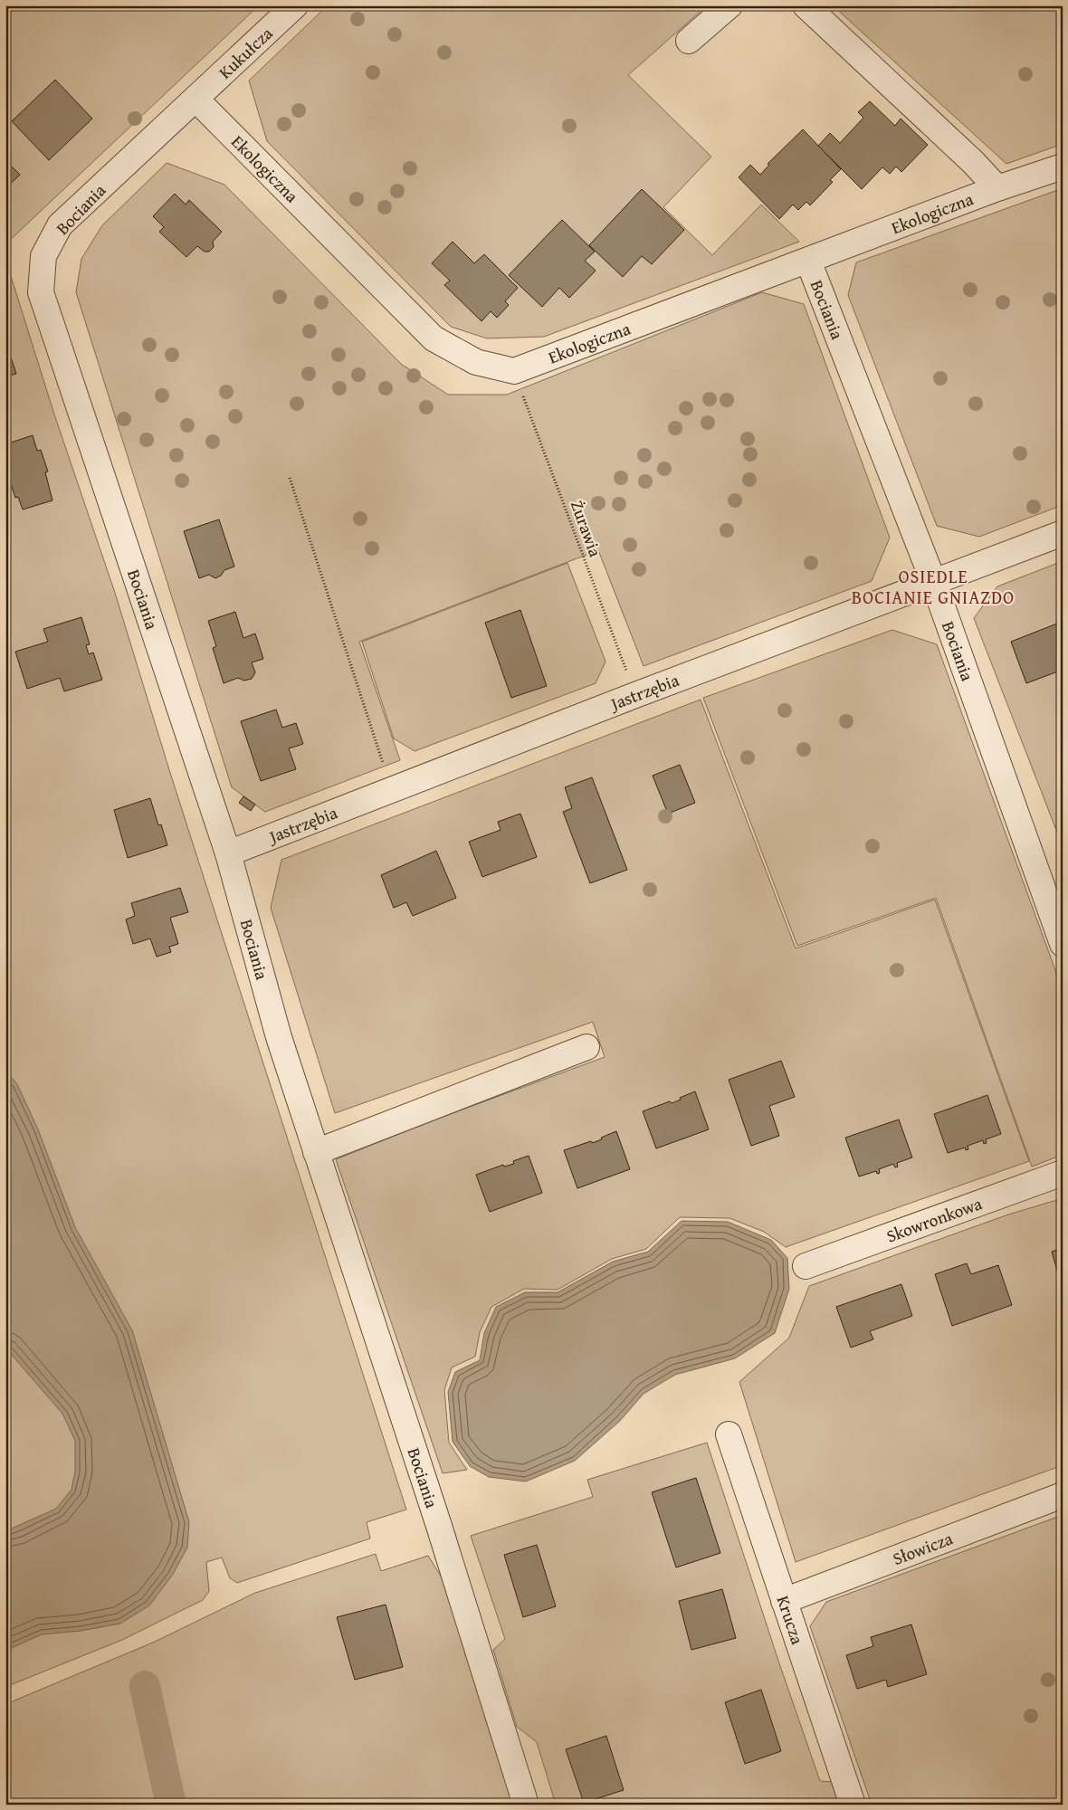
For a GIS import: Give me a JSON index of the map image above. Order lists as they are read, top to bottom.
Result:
{
  "streets": {
    "street": [
      "Kukułcza",
      "Ekologiczna",
      "Bociania",
      "Jastrzębia",
      "Skowronkowa",
      "Słowicza",
      "Krucza"
    ],
    "path": ["Żurawia"]
  },
  "crossings": [
    ["Kukułcza", "Ekologiczna"],
    ["Kukułcza", "Bociania"],
    ["Ekologiczna", "Bociania"],
    ["Ekologiczna", "Żurawia"],
    ["Bociania", "Jastrzębia"],
    ["Żurawia", "Jastrzębia"],
    ["Słowicza", "Krucza"]
  ],
  "districts": ["OSIEDLE BOCIANIE GNIAZDO"]
}
